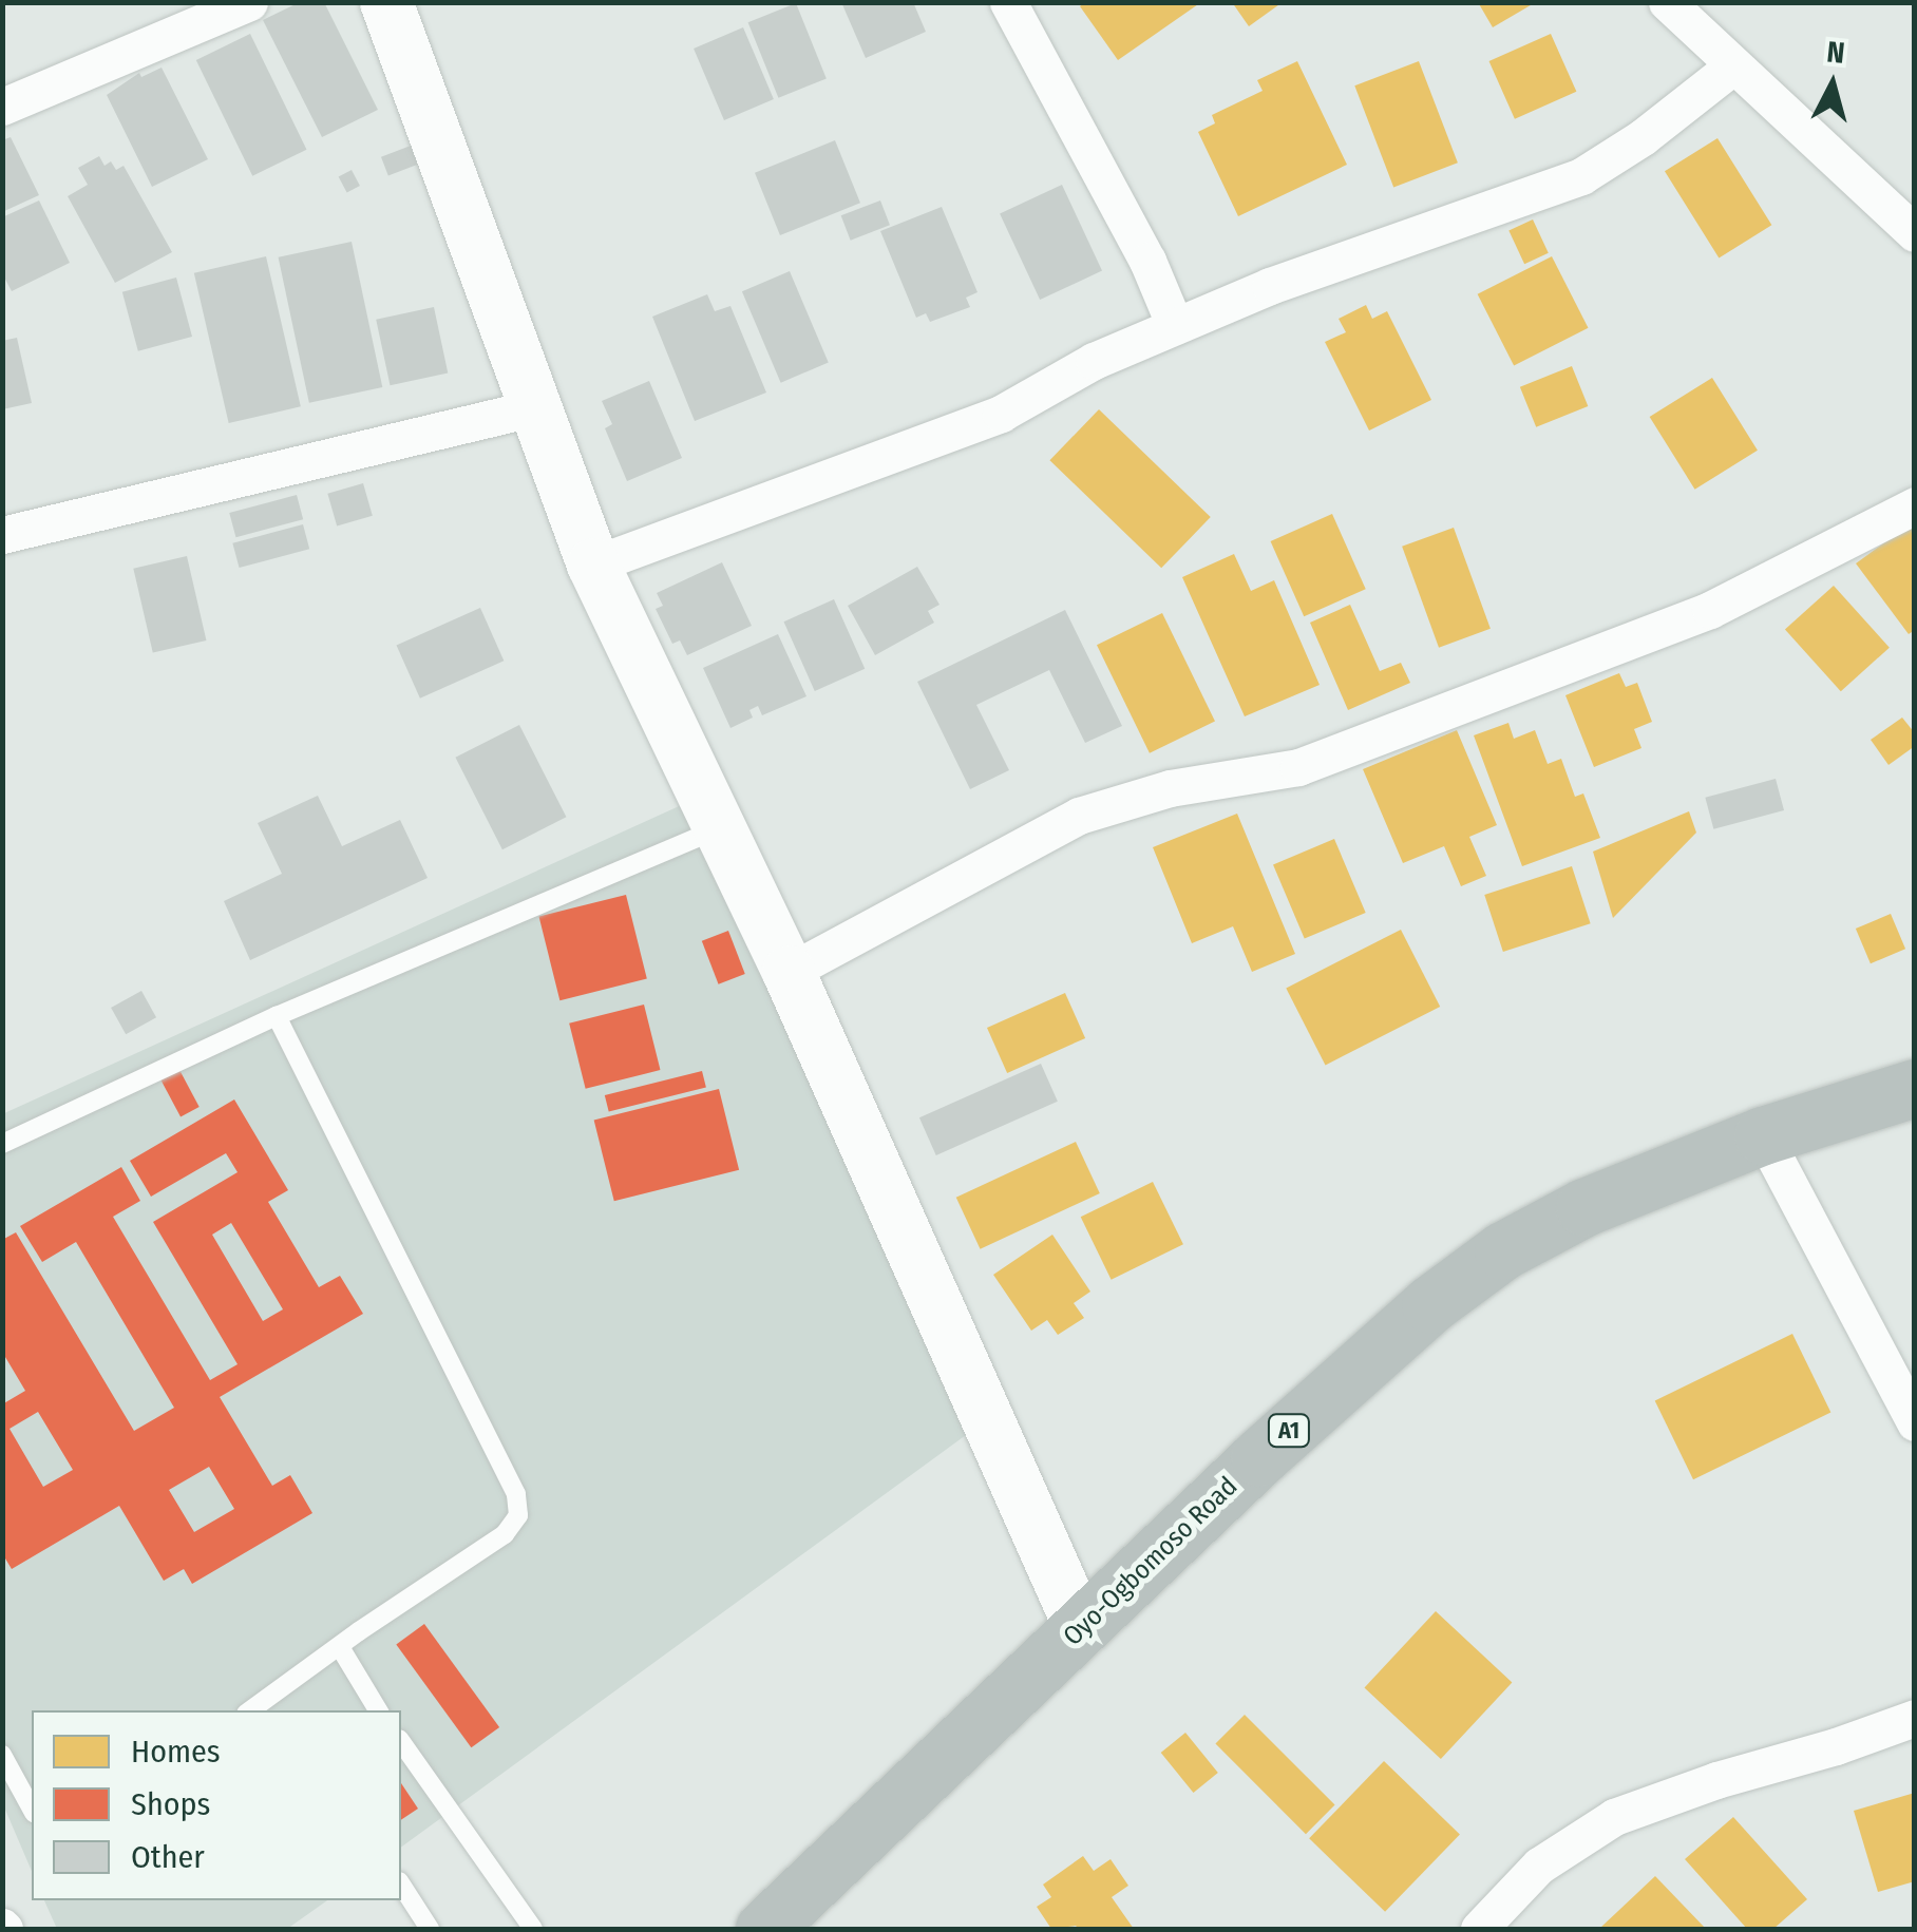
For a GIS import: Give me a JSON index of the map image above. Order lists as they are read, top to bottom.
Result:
{
  "streets": {
    "highway": ["A1", "Oyo-Ogbomoso Road"]
  },
  "legend": ["Homes", "Shops", "Other"],
  "north": "top"
}
